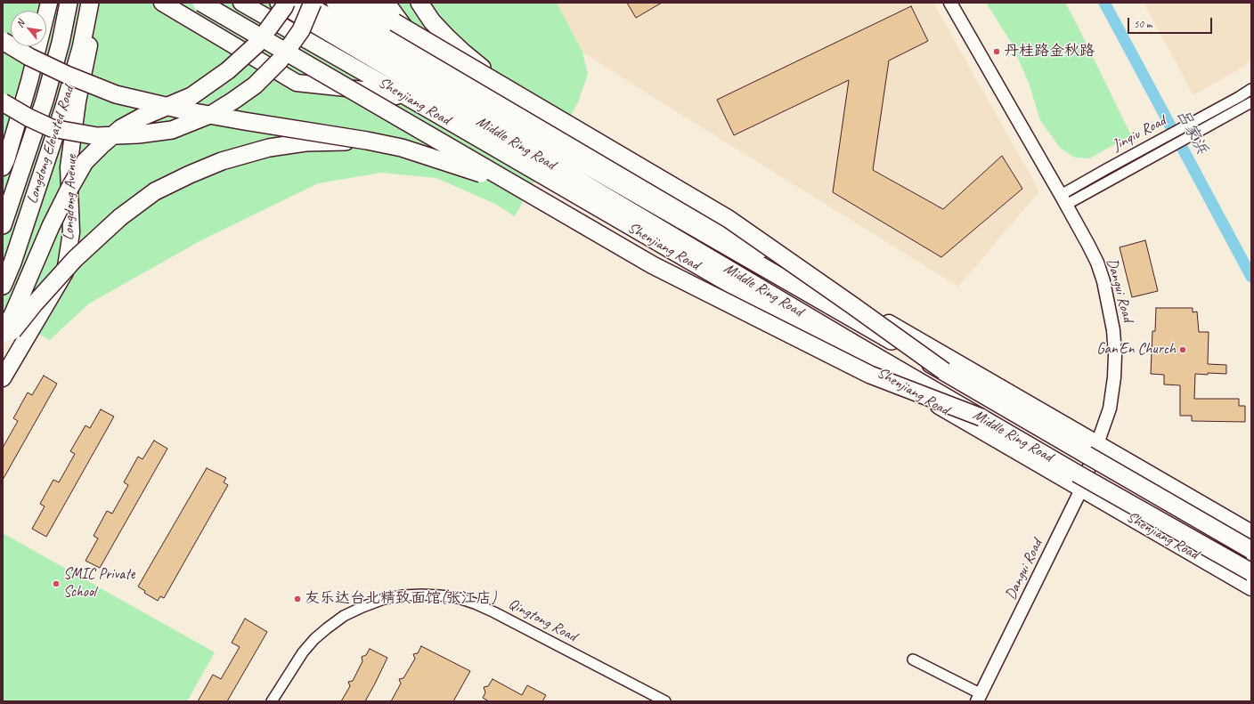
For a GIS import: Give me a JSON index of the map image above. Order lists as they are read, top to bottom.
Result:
{
  "streets": {
    "highway": ["Middle Ring Road", "Longdong Elevated Road"],
    "main road": ["Shenjiang Road", "Longdong Avenue"],
    "street": ["Jinqiu Road", "Dangui Road", "Qingtong Road"]
  },
  "crossings": [
    ["Shenjiang Road", "Dangui Road"],
    ["Jinqiu Road", "Dangui Road"]
  ],
  "water": ["吕家浜"],
  "places": [
    "丹桂路金秋路",
    "Gan'En Church",
    "SMIC Private School",
    "友乐达台北精致面馆(张江店)"
  ],
  "scale_bar": "50 m",
  "north": "top left"
}
